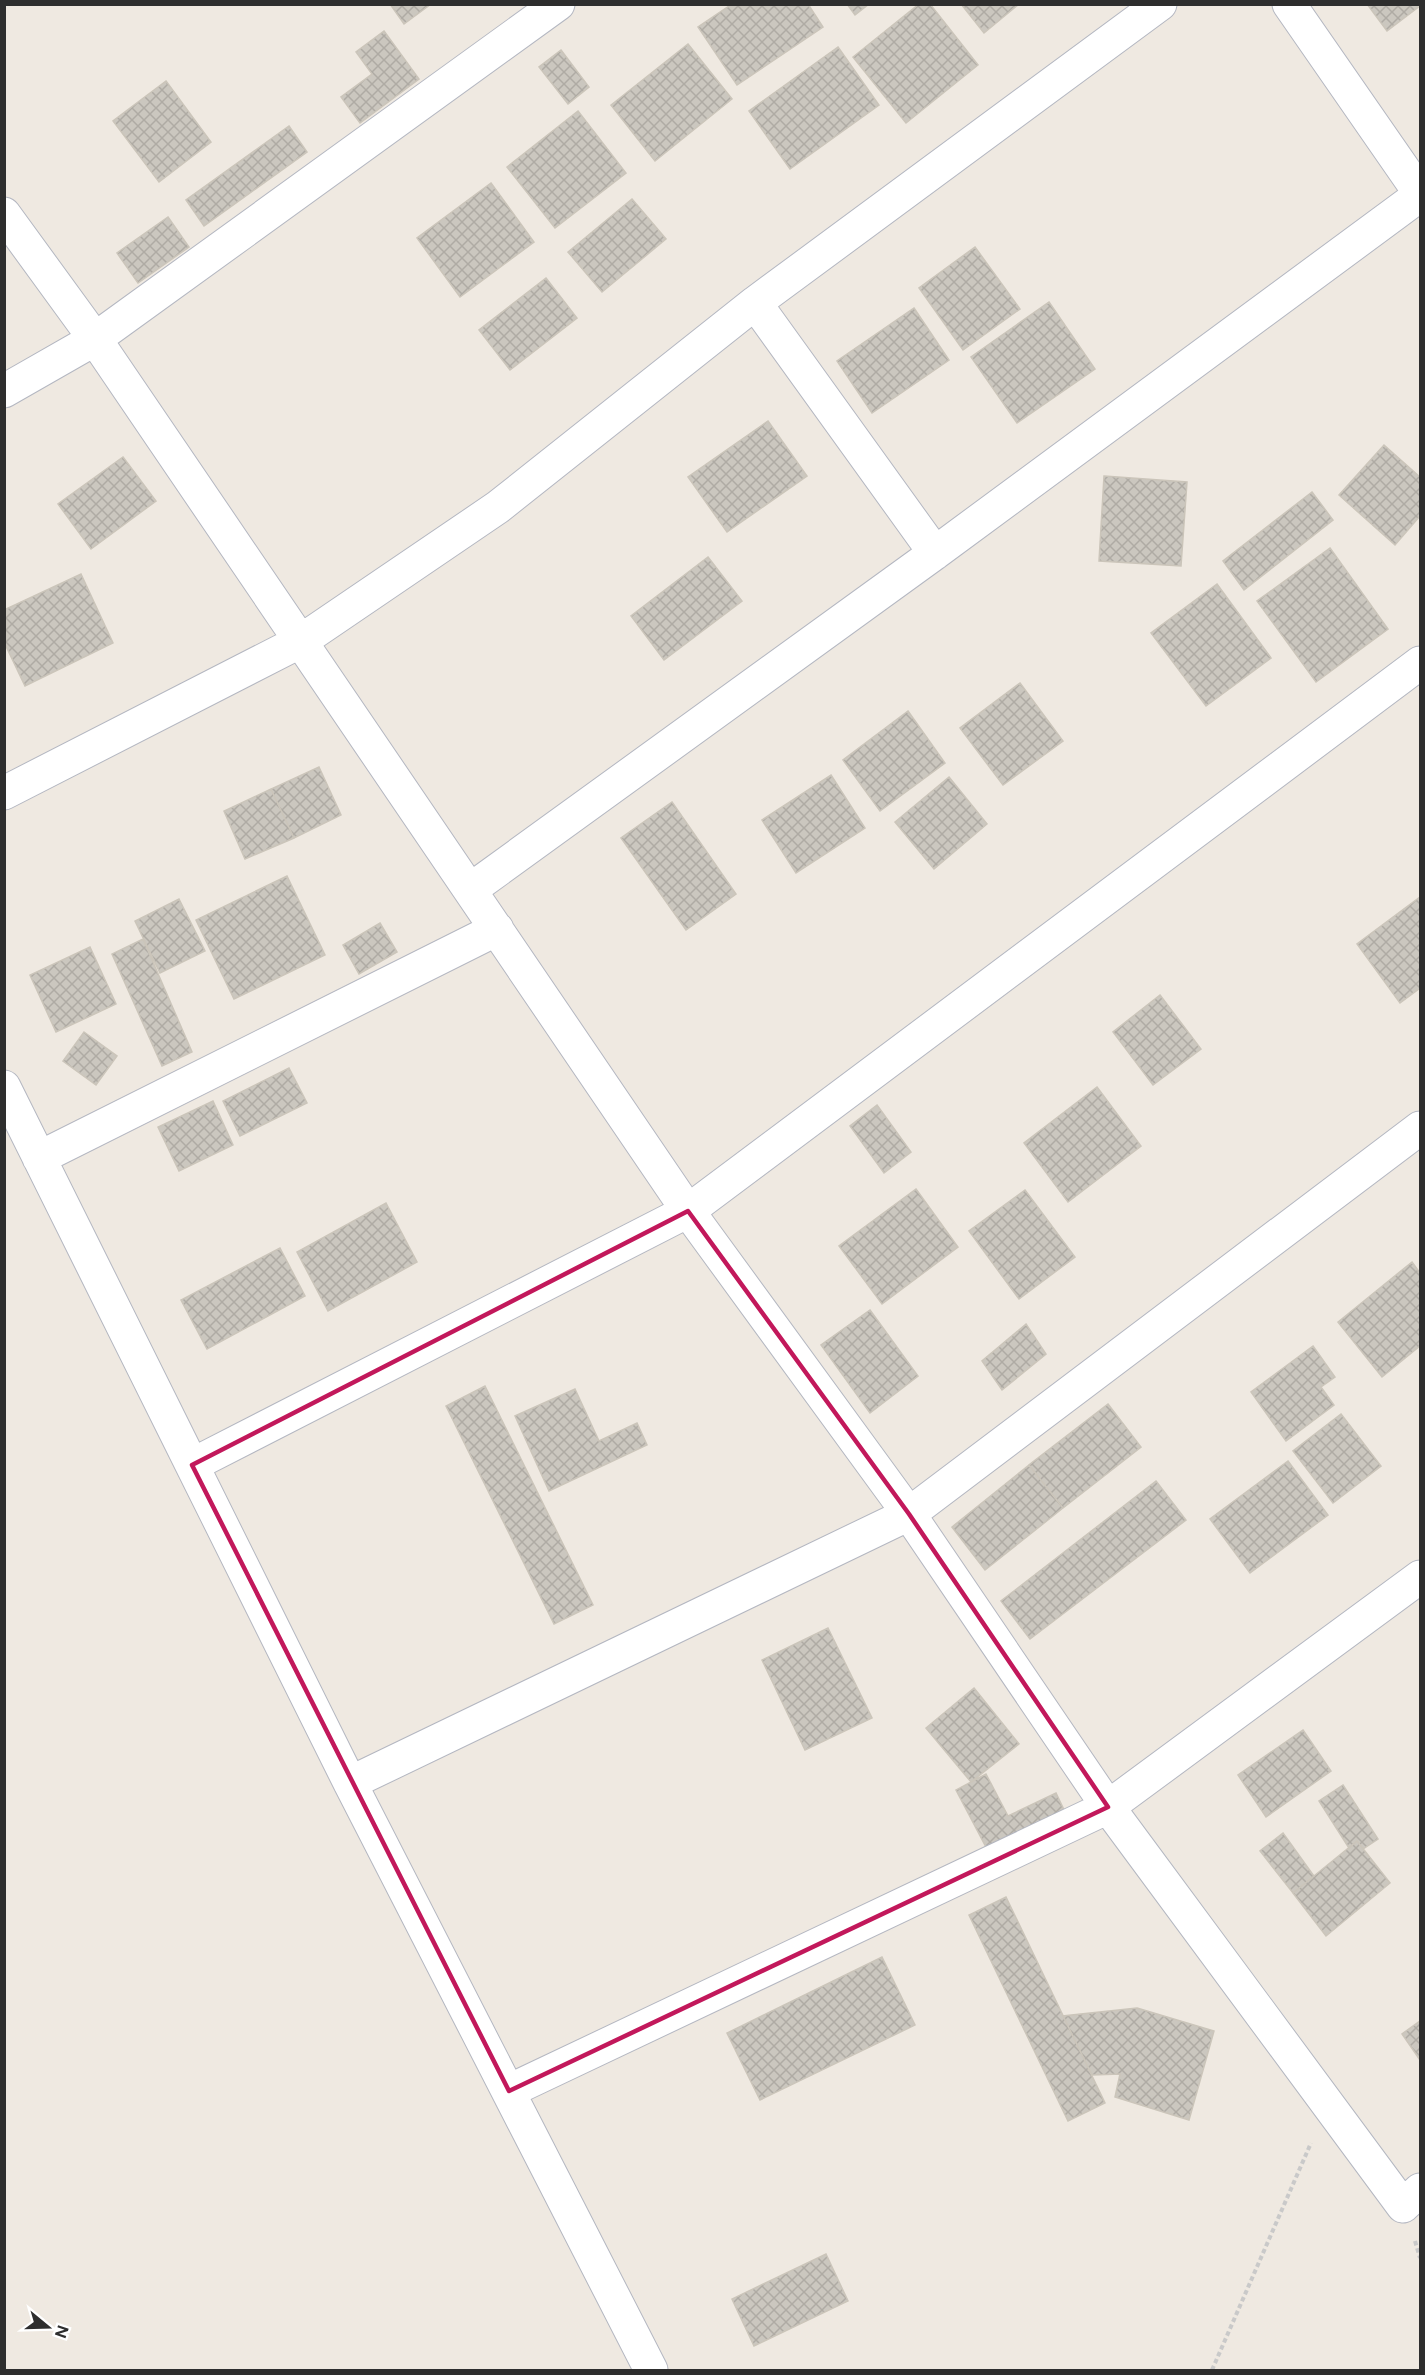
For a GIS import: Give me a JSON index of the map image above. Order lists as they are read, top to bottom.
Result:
{
  "north": "right"
}
